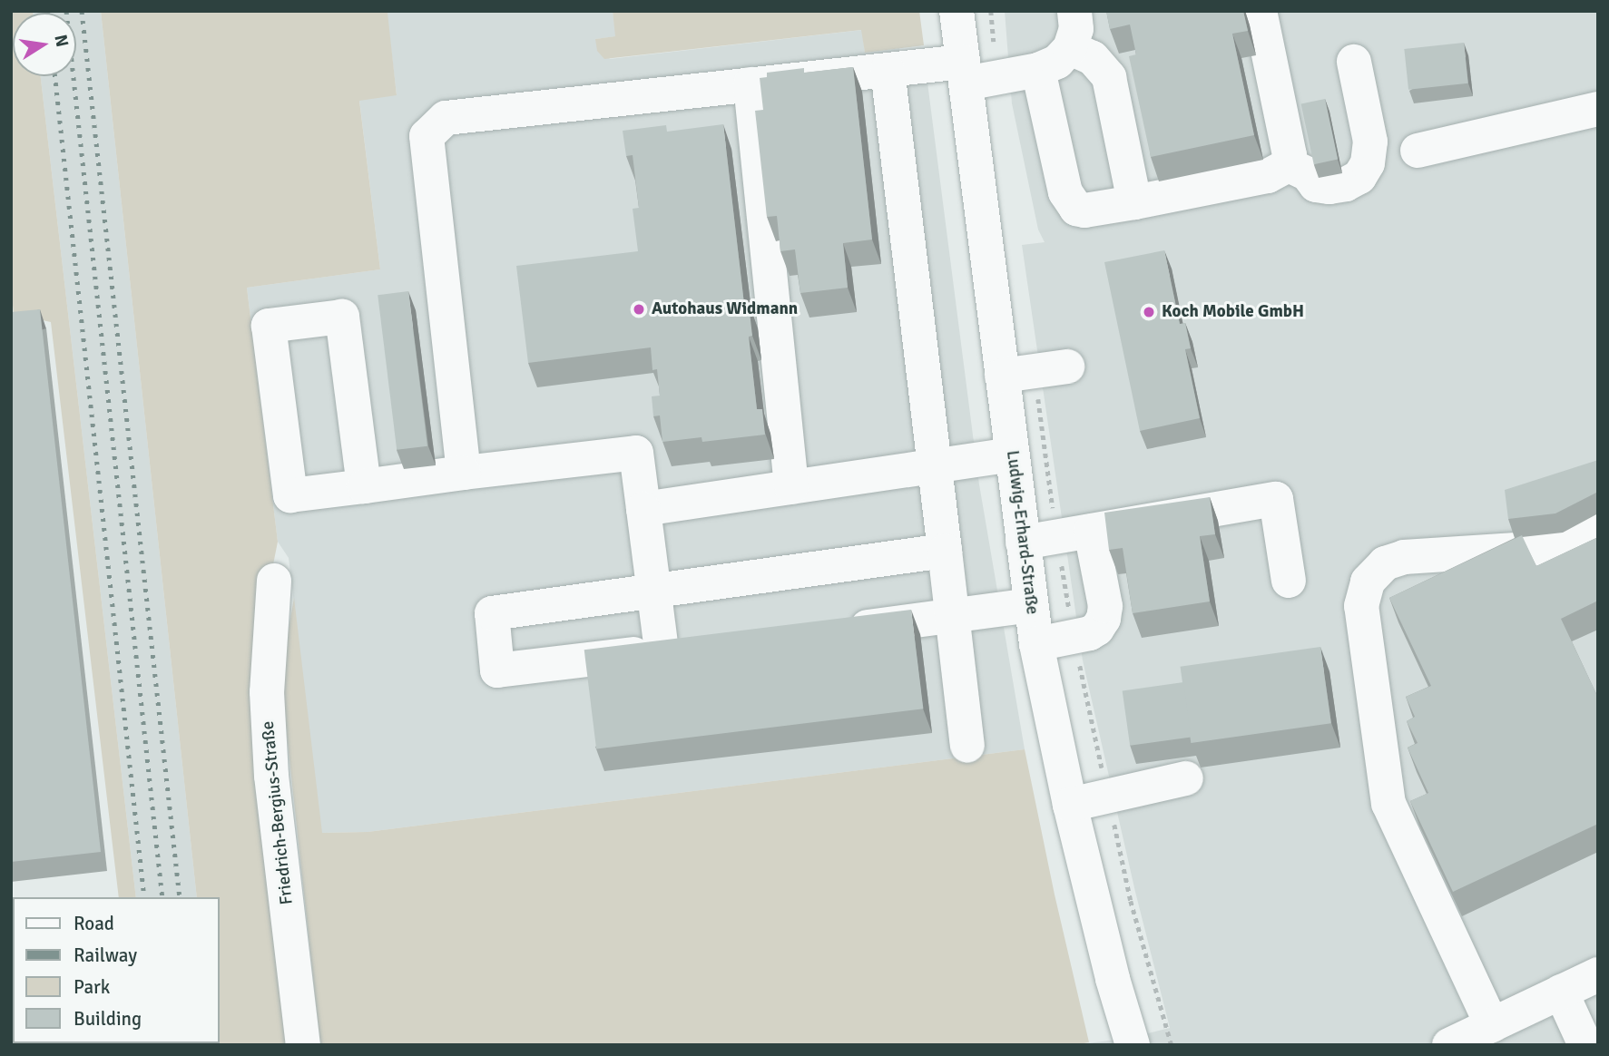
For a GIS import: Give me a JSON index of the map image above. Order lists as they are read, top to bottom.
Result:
{
  "streets": {
    "street": ["Ludwig-Erhard-Straße", "Friedrich-Bergius-Straße"]
  },
  "places": ["Autohaus Widmann", "Koch Mobile GmbH"],
  "legend": [
    "Road",
    "Railway",
    "Park",
    "Building"
  ],
  "north": "right"
}
